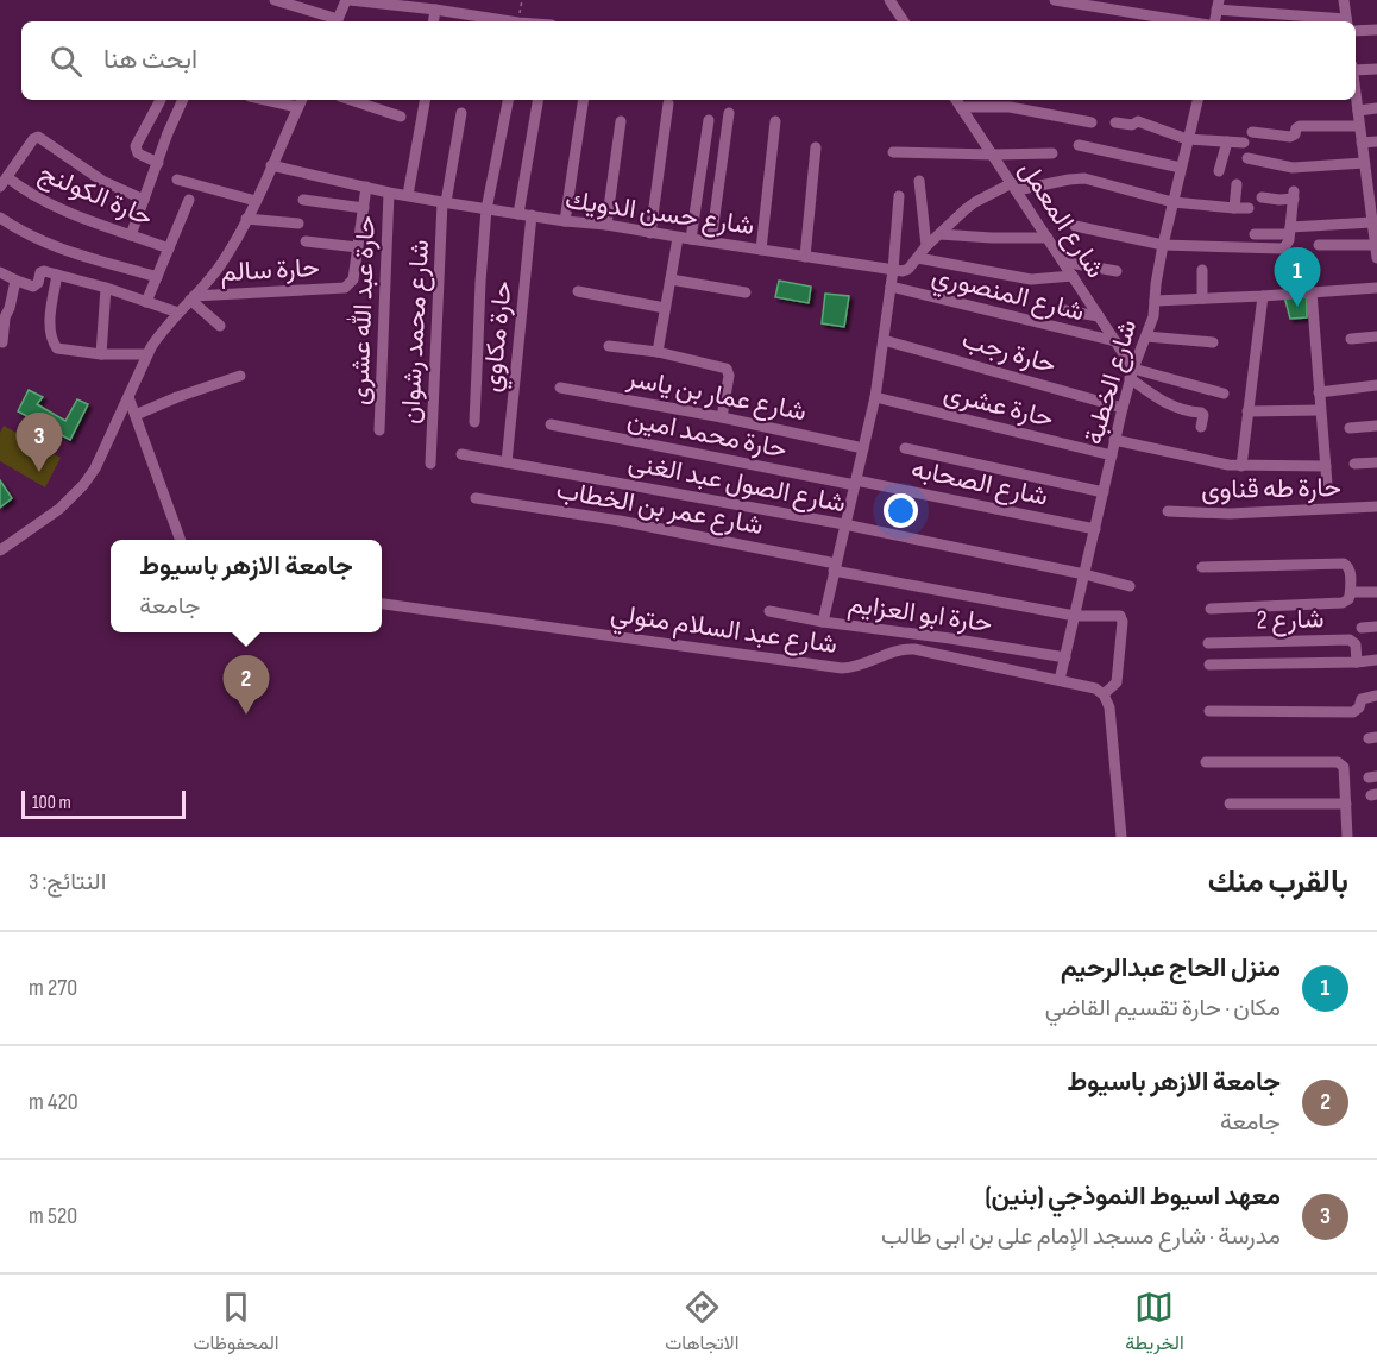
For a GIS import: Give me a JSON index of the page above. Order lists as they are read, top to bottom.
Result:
{
  "streets": {
    "street": [
      "حارة الكولنج",
      "شارع حسن الدويك",
      "شارع المعمل",
      "حارة سالم",
      "شارع المنصوري",
      "حارة عبد الله عشرى",
      "شارع محمد رشوان",
      "حارة مكاوي",
      "حارة رجب",
      "شارع الخطبة",
      "شارع عمار بن ياسر",
      "حارة عشرى",
      "حارة محمد امين",
      "شارع الصول عبد الغنى",
      "شارع الصحابه",
      "حارة طه قناوى",
      "شارع عمر بن الخطاب",
      "حارة ابو العزايم",
      "شارع 2",
      "شارع عبد السلام متولي"
    ]
  },
  "crossings": [
    ["شارع حسن الدويك", "حارة عبد الله عشرى"],
    ["شارع حسن الدويك", "شارع محمد رشوان"],
    ["شارع حسن الدويك", "حارة مكاوي"],
    ["شارع المعمل", "شارع المنصوري"],
    ["شارع المعمل", "شارع الخطبة"],
    ["حارة مكاوي", "شارع الصول عبد الغنى"],
    ["حارة رجب", "شارع الخطبة"],
    ["شارع الخطبة", "حارة عشرى"],
    ["شارع الخطبة", "شارع الصول عبد الغنى"],
    ["شارع الخطبة", "شارع الصحابه"],
    ["شارع الخطبة", "شارع عمر بن الخطاب"],
    ["شارع الخطبة", "حارة ابو العزايم"],
    ["شارع الخطبة", "شارع عبد السلام متولي"],
    ["حارة محمد امين", "شارع الصحابه"],
    ["شارع عمر بن الخطاب", "شارع عبد السلام متولي"]
  ],
  "scale_bar": "100 m",
  "page": {
    "search": "ابحث هنا",
    "pins": ["1", "3", "2"],
    "popup": ["جامعة الازهر باسيوط", "جامعة"],
    "scale": "100 m",
    "heading": ["بالقرب منك", "النتائج: 3"],
    "list": [
      {
        "mark": "1",
        "name": "منزل الحاج عبدالرحيم",
        "note": "مكان · حارة تقسيم القاضي",
        "value": "270 m"
      },
      {
        "mark": "2",
        "name": "جامعة الازهر باسيوط",
        "note": "جامعة",
        "value": "420 m"
      },
      {
        "mark": "3",
        "name": "معهد اسيوط النموذجي (بنين)",
        "note": "مدرسة · شارع مسجد الإمام على بن ابى طالب",
        "value": "520 m"
      }
    ],
    "nav": ["الخريطة", "الاتجاهات", "المحفوظات"]
  }
}
